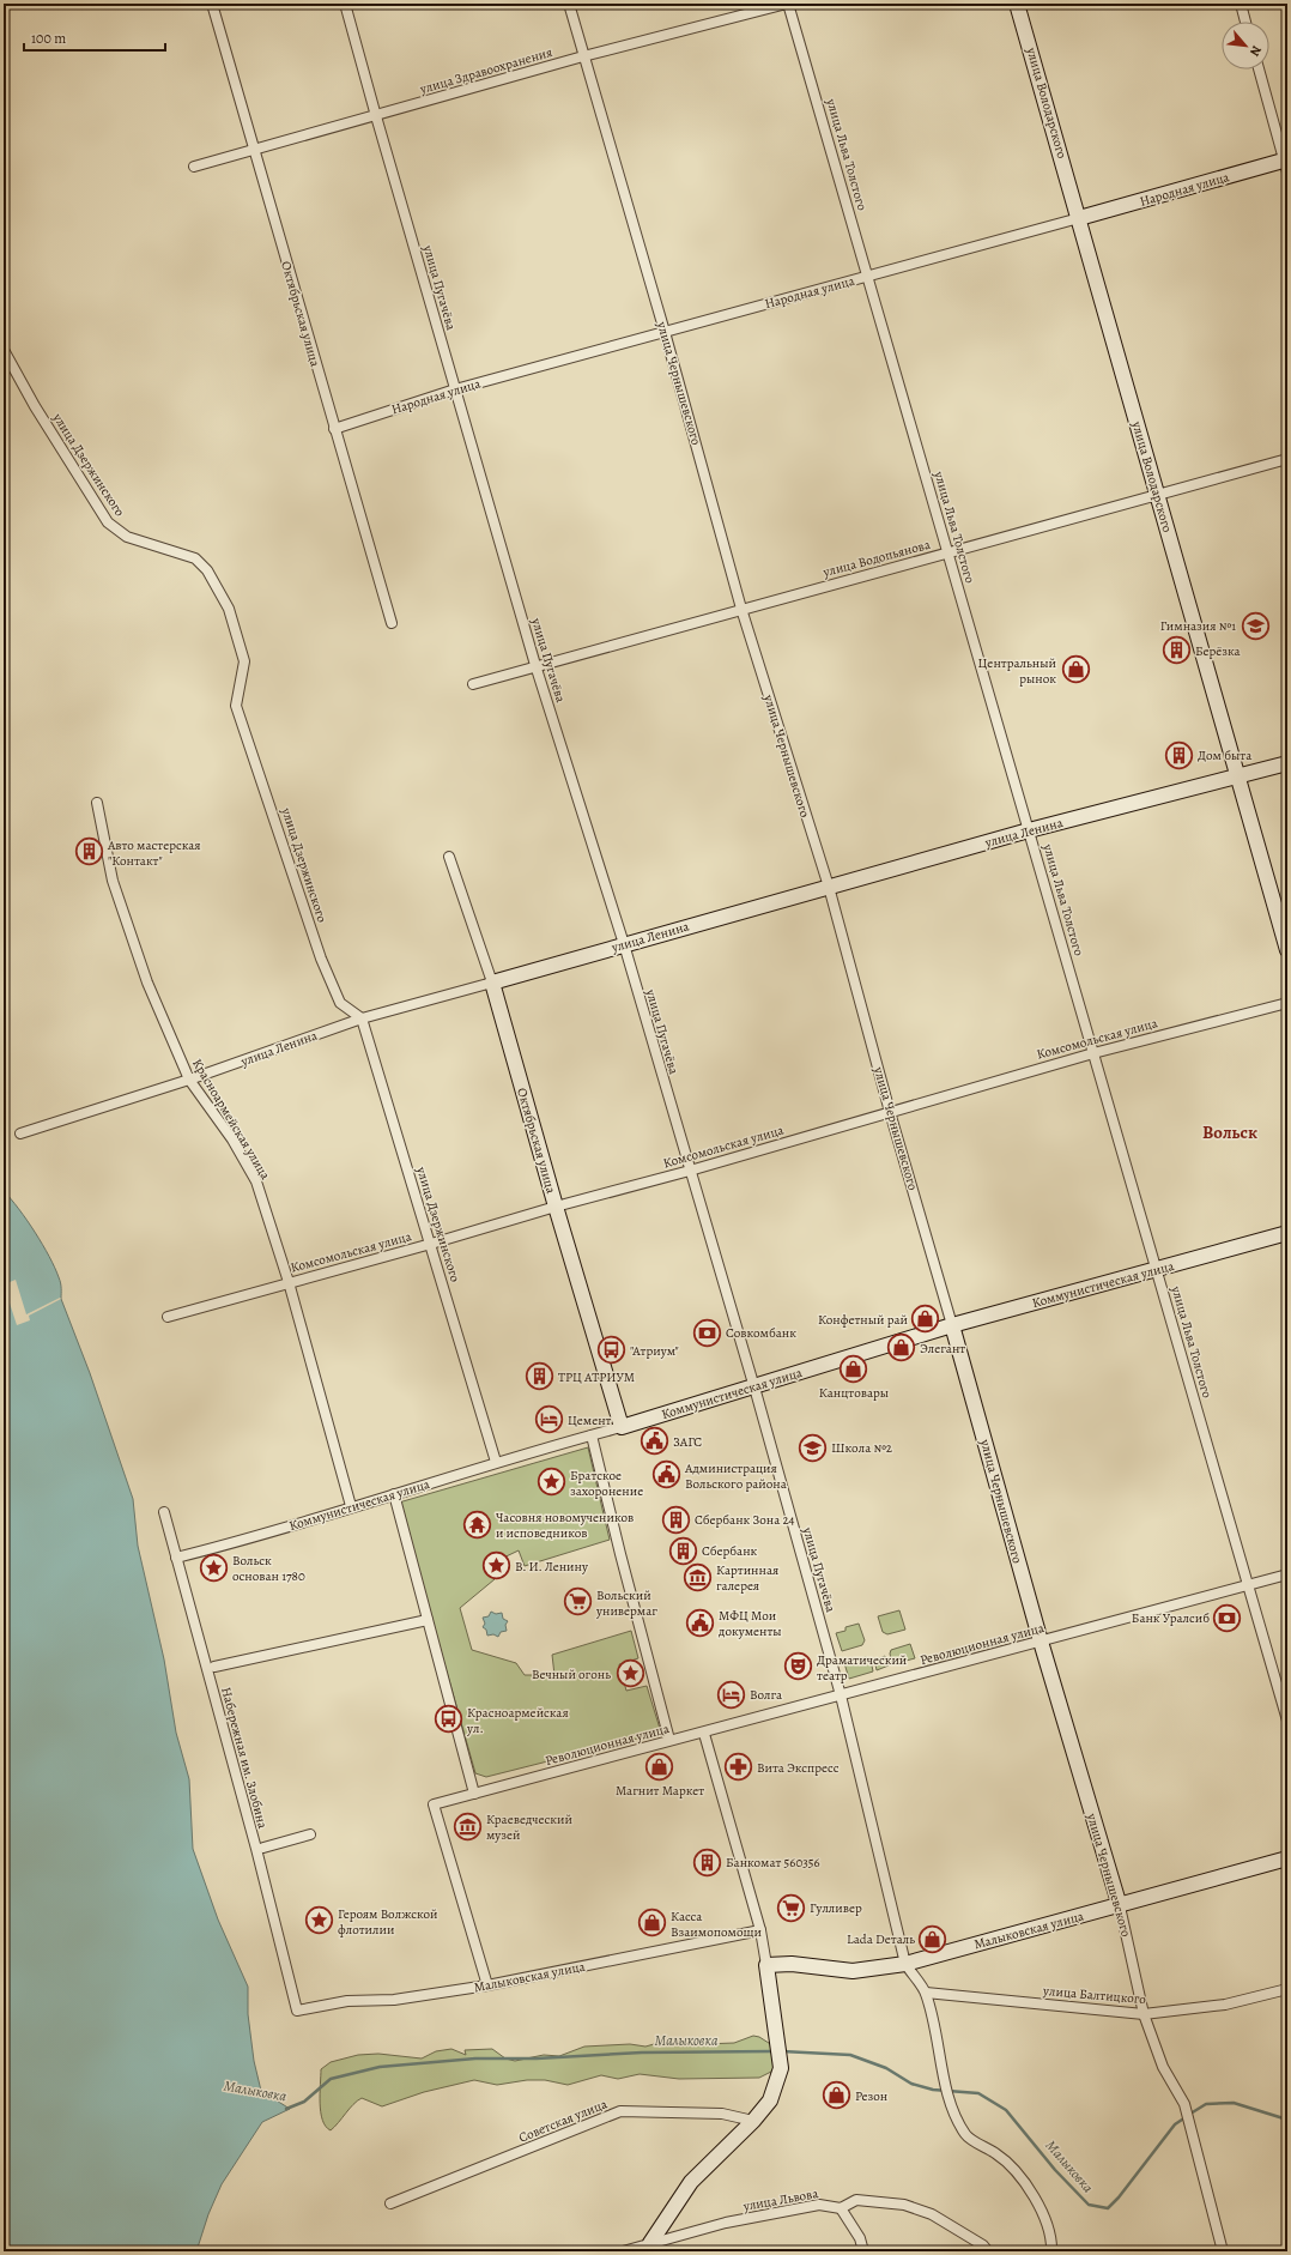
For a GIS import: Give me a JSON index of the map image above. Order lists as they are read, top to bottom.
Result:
{
  "streets": {
    "street": [
      "улица Здравоохранения",
      "улица Володарского",
      "улица Льва Толстого",
      "Народная улица",
      "улица Пугачёва",
      "Октябрьская улица",
      "улица Чернышевского",
      "улица Дзержинского",
      "улица Водопьянова",
      "улица Ленина",
      "Комсомольская улица",
      "Красноармейская улица",
      "Коммунистическая улица",
      "Революционная улица",
      "Набережная им. Злобина",
      "Малыковская улица",
      "улица Балтицкого",
      "Советская улица",
      "улица Львова"
    ]
  },
  "crossings": [
    ["улица Здравоохранения", "улица Льва Толстого"],
    ["улица Здравоохранения", "улица Пугачёва"],
    ["улица Здравоохранения", "Октябрьская улица"],
    ["улица Здравоохранения", "улица Чернышевского"],
    ["улица Володарского", "Народная улица"],
    ["улица Володарского", "улица Водопьянова"],
    ["улица Володарского", "улица Ленина"],
    ["улица Льва Толстого", "Народная улица"],
    ["улица Льва Толстого", "улица Водопьянова"],
    ["улица Льва Толстого", "улица Ленина"],
    ["улица Льва Толстого", "Комсомольская улица"],
    ["улица Льва Толстого", "Коммунистическая улица"],
    ["улица Льва Толстого", "Революционная улица"],
    ["Народная улица", "улица Пугачёва"],
    ["Народная улица", "Октябрьская улица"],
    ["Народная улица", "улица Чернышевского"],
    ["улица Пугачёва", "улица Водопьянова"],
    ["улица Пугачёва", "улица Ленина"],
    ["улица Пугачёва", "Комсомольская улица"],
    ["улица Пугачёва", "Коммунистическая улица"],
    ["улица Пугачёва", "Революционная улица"],
    ["улица Пугачёва", "Малыковская улица"],
    ["улица Пугачёва", "улица Балтицкого"],
    ["Октябрьская улица", "улица Ленина"],
    ["Октябрьская улица", "Комсомольская улица"],
    ["Октябрьская улица", "Коммунистическая улица"],
    ["улица Чернышевского", "улица Водопьянова"],
    ["улица Чернышевского", "улица Ленина"],
    ["улица Чернышевского", "Комсомольская улица"],
    ["улица Чернышевского", "Коммунистическая улица"],
    ["улица Чернышевского", "Революционная улица"],
    ["улица Чернышевского", "Малыковская улица"],
    ["улица Чернышевского", "улица Балтицкого"],
    ["улица Дзержинского", "улица Ленина"],
    ["улица Дзержинского", "Комсомольская улица"],
    ["улица Дзержинского", "Коммунистическая улица"],
    ["улица Ленина", "Красноармейская улица"],
    ["Комсомольская улица", "Красноармейская улица"],
    ["Красноармейская улица", "Коммунистическая улица"],
    ["Коммунистическая улица", "Набережная им. Злобина"],
    ["Революционная улица", "Малыковская улица"],
    ["Набережная им. Злобина", "Малыковская улица"]
  ],
  "districts": ["Вольск"],
  "water": ["Малыковка"],
  "places": {
    "school or university": ["Гимназия №1", "Школа №2"],
    "building": [
      "Берёзка",
      "Дом быта",
      "Авто мастерская \"Контакт\"",
      "ТРЦ АТРИУМ",
      "Сбербанк Зона 24",
      "Сбербанк",
      "Банкомат 560356"
    ],
    "shop": [
      "Центральный рынок",
      "Конфетный рай",
      "Элегант",
      "Канцтовары",
      "Магнит Маркет",
      "Касса Взаимопомощи",
      "Lada Dеталь",
      "Резон"
    ],
    "bank": ["Совкомбанк", "Банк Уралсиб"],
    "bus stop": ["\"Атриум\"", "Красноармейская ул."],
    "hotel": ["Цемент", "Волга"],
    "public building": ["ЗАГС", "Администрация Вольского района", "МФЦ Мои документы"],
    "place": [
      "Братское захоронение",
      "В. И. Ленину",
      "Вольск основан 1780",
      "Вечный огонь",
      "Героям Волжской флотилии"
    ],
    "temple": ["Часовня новомучеников и исповедников"],
    "museum": ["Картинная галерея", "Краеведческий музей"],
    "supermarket": ["Вольский универмаг", "Гулливер"],
    "theatre": ["Драматический театр"],
    "pharmacy": ["Вита Экспресс"]
  },
  "scale_bar": "100 m",
  "north": "bottom right"
}
